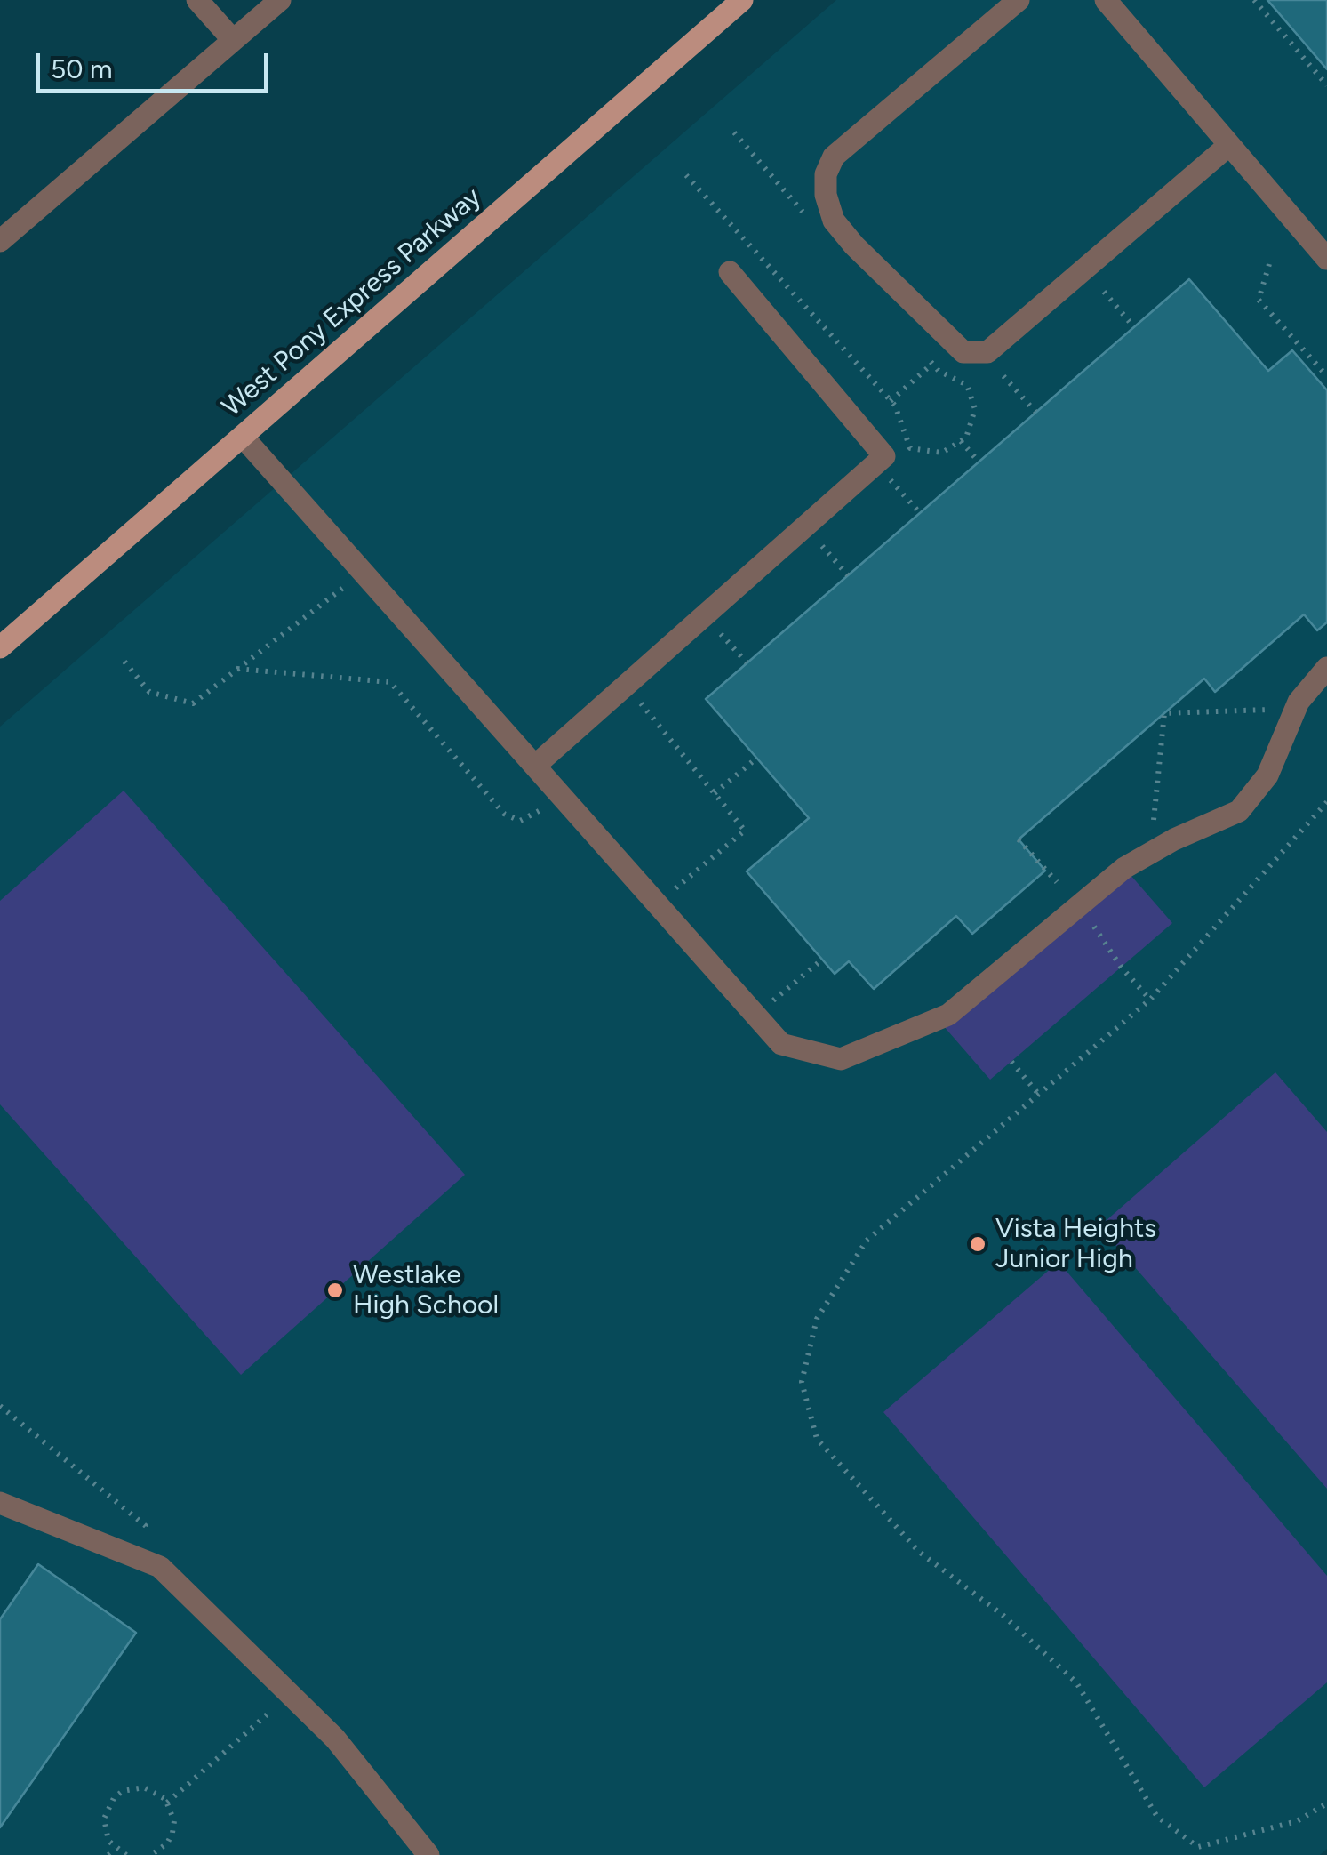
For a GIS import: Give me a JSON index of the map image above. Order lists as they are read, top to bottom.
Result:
{
  "streets": {
    "main road": ["West Pony Express Parkway"]
  },
  "places": ["Vista Heights Junior High", "Westlake High School"],
  "scale_bar": "50 m"
}
